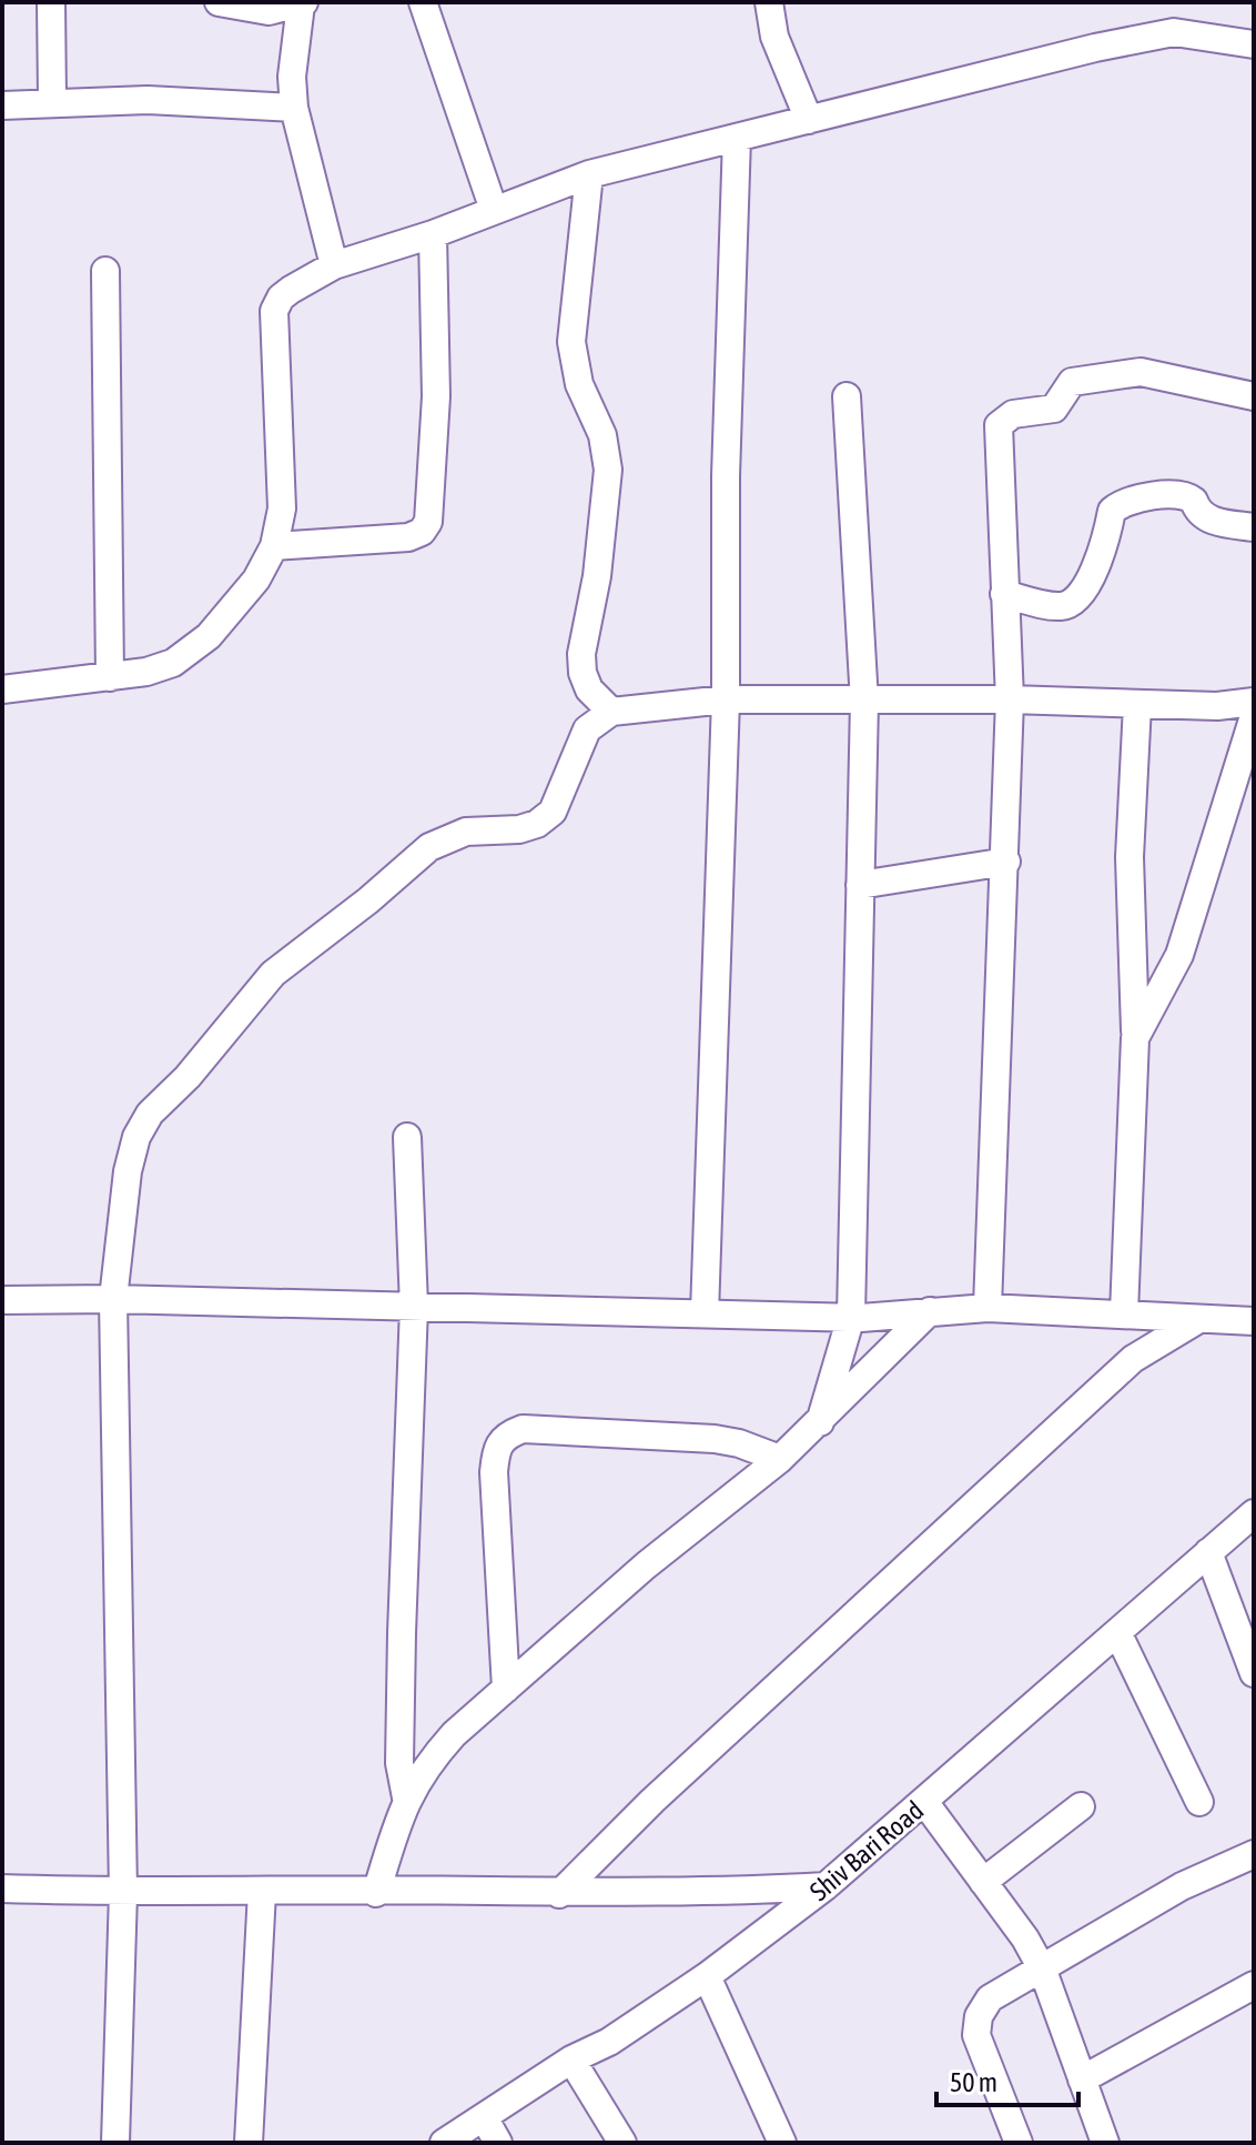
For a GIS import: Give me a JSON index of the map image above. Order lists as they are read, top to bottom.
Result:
{
  "streets": {
    "street": ["Shiv Bari Road"]
  },
  "scale_bar": "50 m"
}
